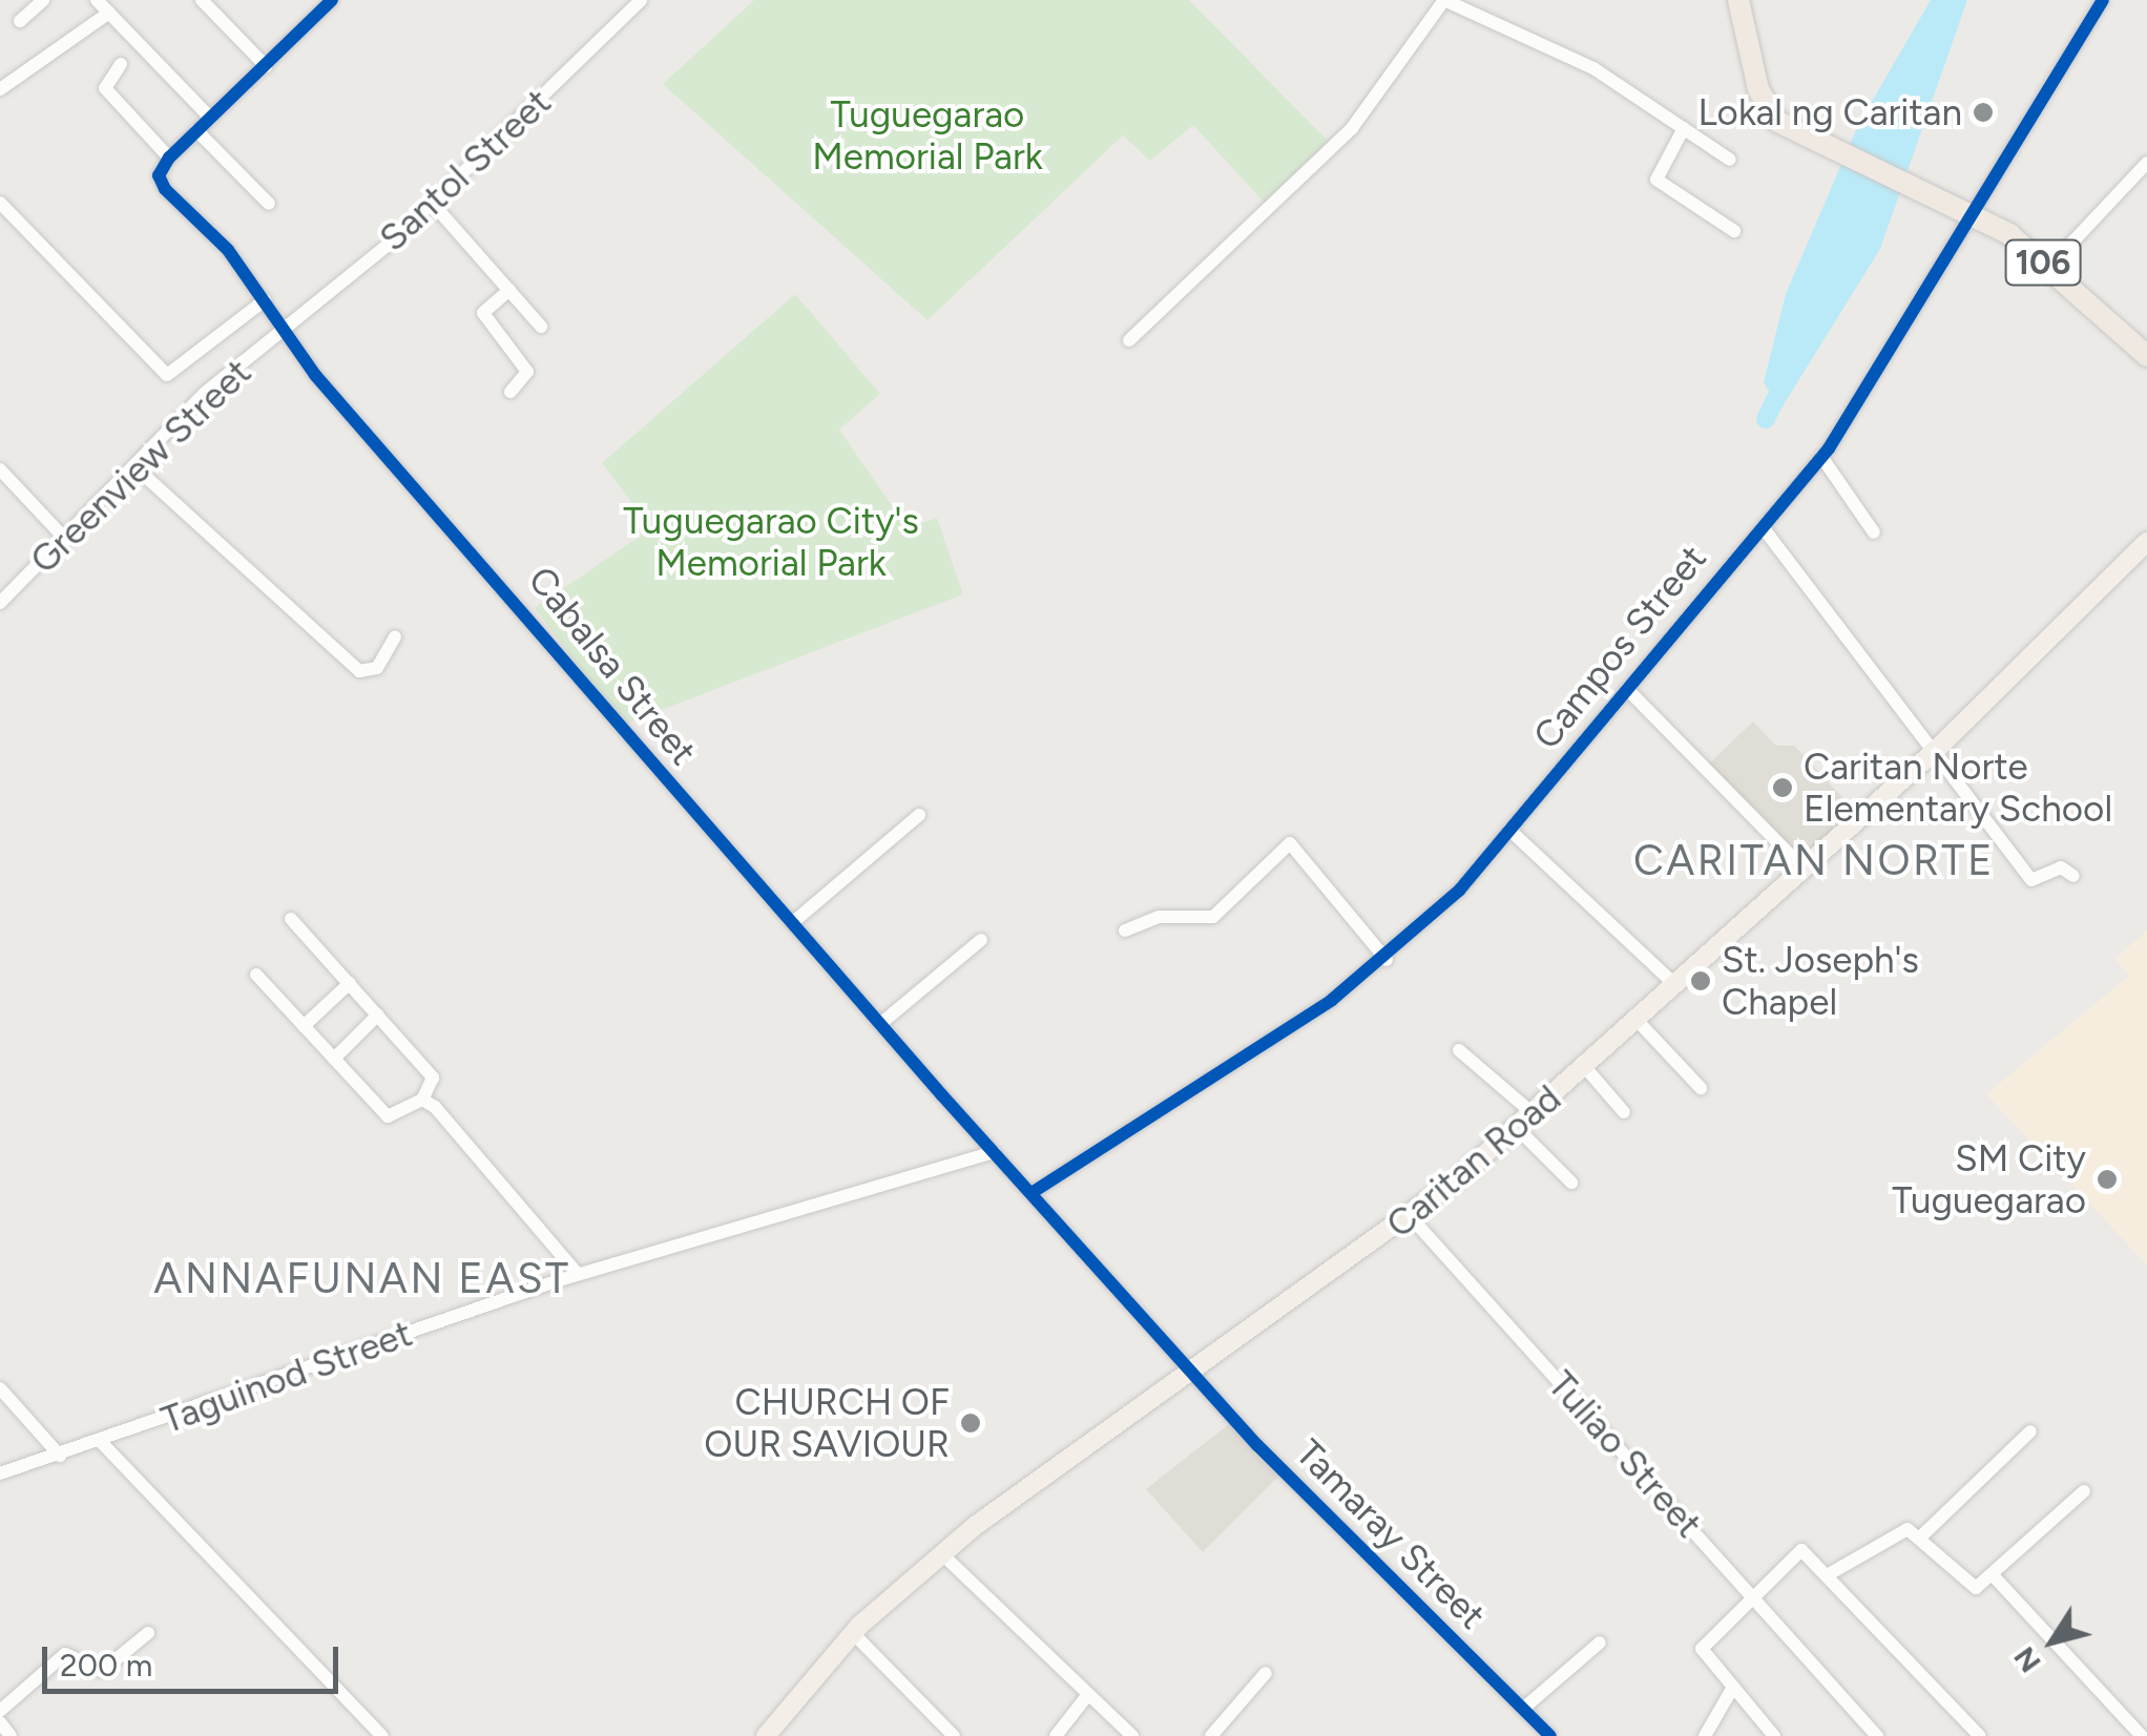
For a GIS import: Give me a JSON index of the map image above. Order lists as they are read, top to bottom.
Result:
{
  "streets": {
    "highway": ["106"],
    "main road": ["Caritan Road"],
    "street": [
      "Santol Street",
      "Greenview Street",
      "Campos Street",
      "Cabalsa Street",
      "Taguinod Street",
      "Tuliao Street",
      "Tamaray Street"
    ]
  },
  "crossings": [
    ["Santol Street", "Greenview Street"],
    ["Santol Street", "Cabalsa Street"],
    ["106", "Campos Street"],
    ["Greenview Street", "Cabalsa Street"],
    ["Campos Street", "Cabalsa Street"],
    ["Cabalsa Street", "Caritan Road"],
    ["Cabalsa Street", "Taguinod Street"],
    ["Cabalsa Street", "Tamaray Street"],
    ["Caritan Road", "Tuliao Street"],
    ["Caritan Road", "Tamaray Street"]
  ],
  "districts": ["CARITAN NORTE", "ANNAFUNAN EAST"],
  "parks": ["Tuguegarao Memorial Park", "Tuguegarao City's Memorial Park"],
  "places": [
    "Lokal ng Caritan",
    "Caritan Norte Elementary School",
    "St. Joseph's Chapel",
    "SM City Tuguegarao",
    "CHURCH OF OUR SAVIOUR"
  ],
  "scale_bar": "200 m",
  "north": "bottom left"
}
